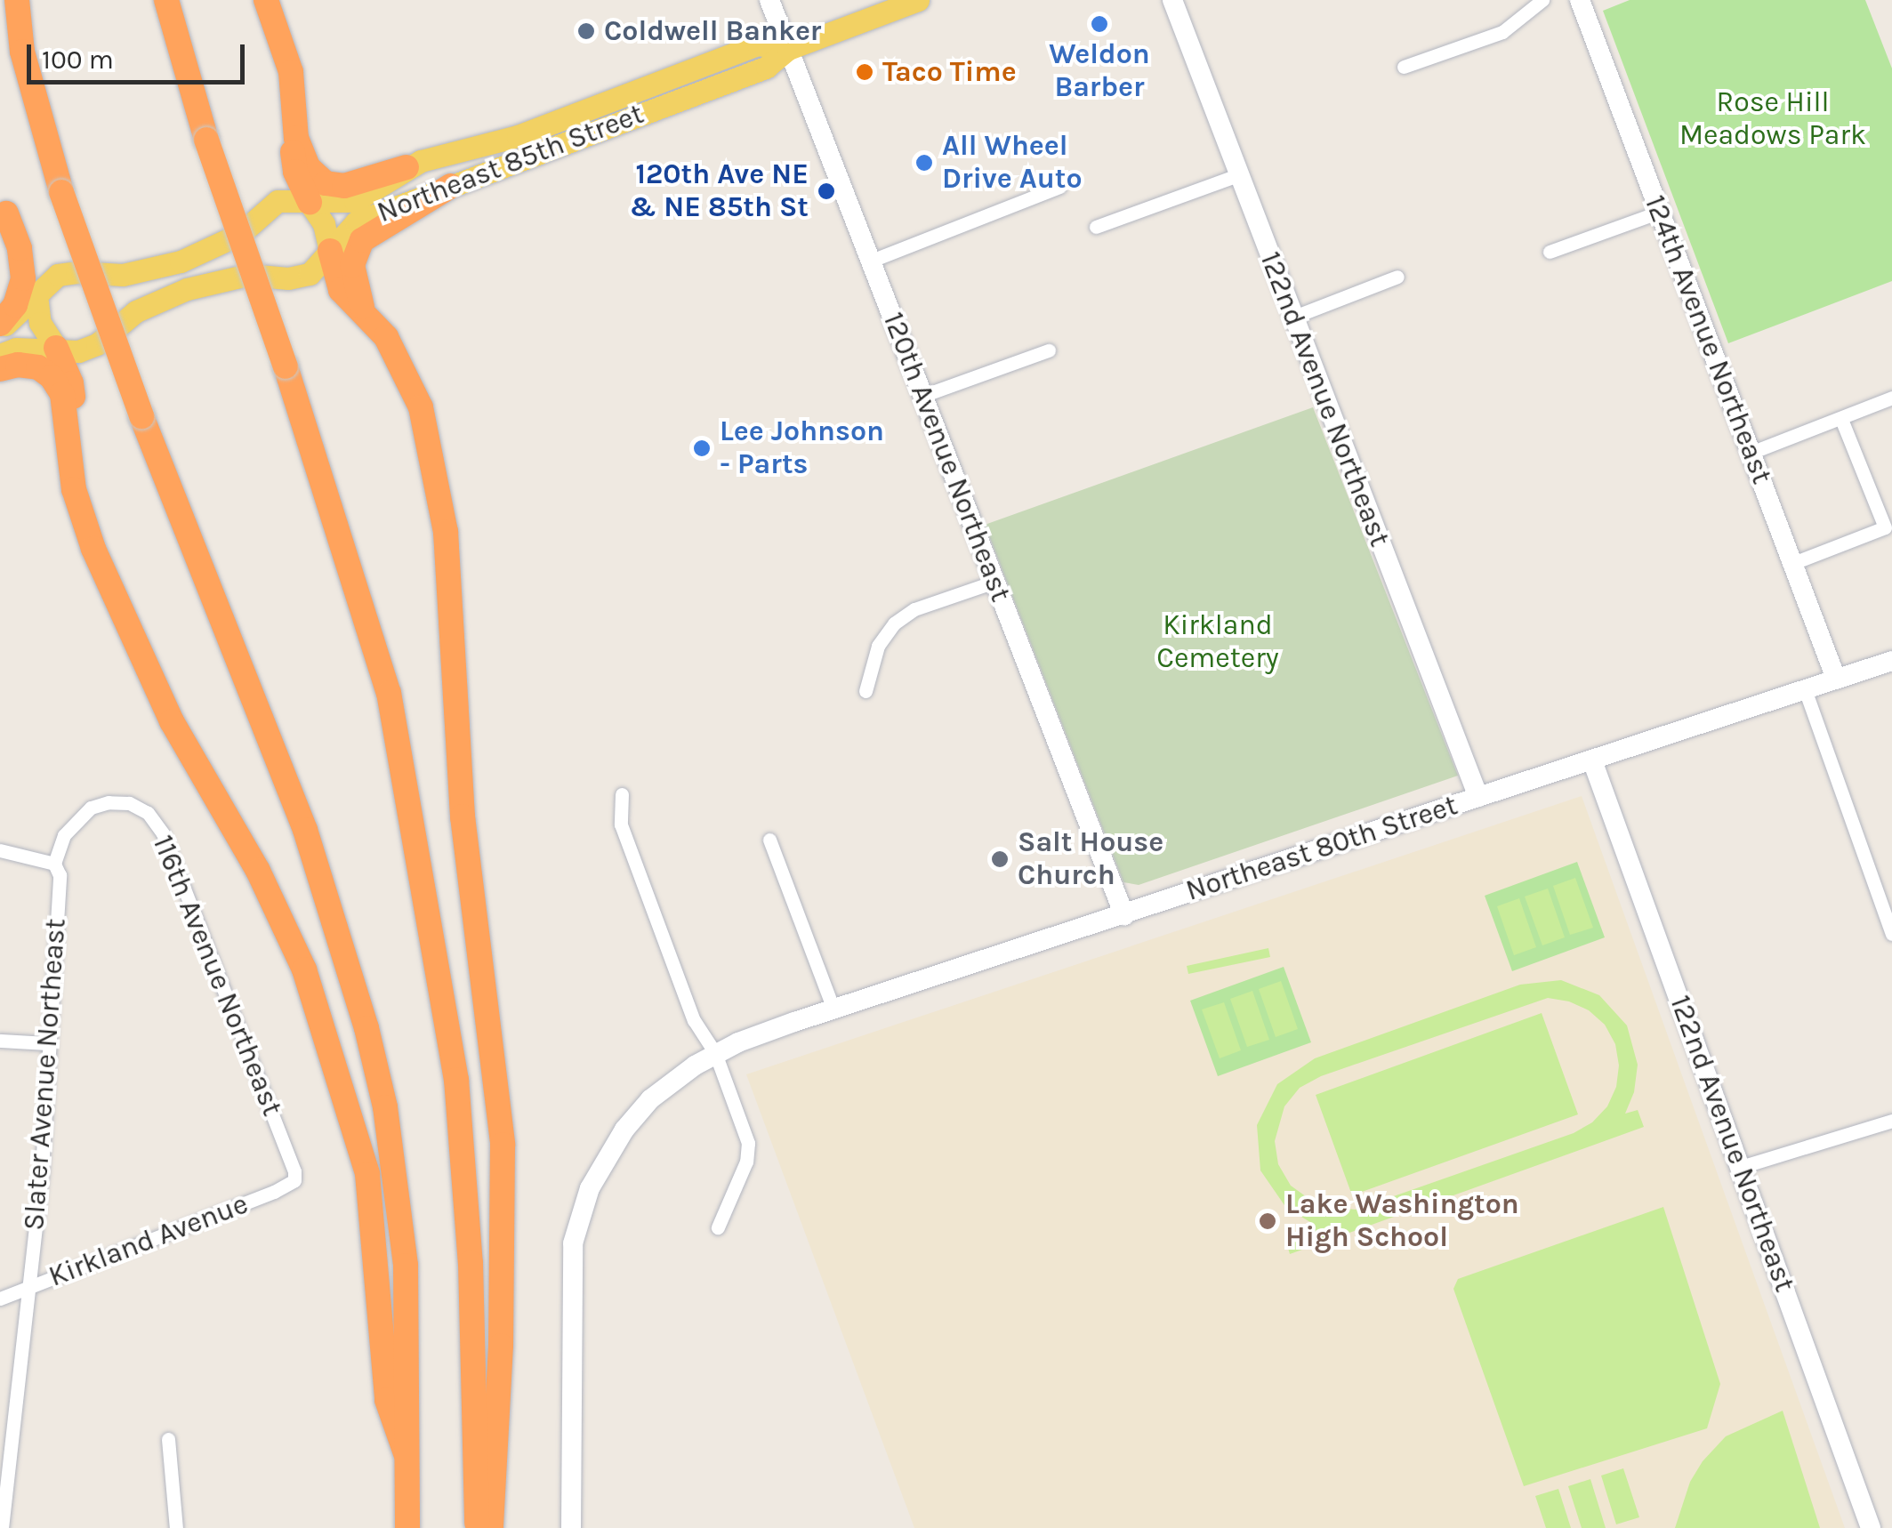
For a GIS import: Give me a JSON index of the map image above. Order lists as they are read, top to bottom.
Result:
{
  "streets": {
    "main road": ["Northeast 85th Street"],
    "street": [
      "124th Avenue Northeast",
      "122nd Avenue Northeast",
      "120th Avenue Northeast",
      "Northeast 80th Street",
      "116th Avenue Northeast",
      "Slater Avenue Northeast",
      "Kirkland Avenue"
    ]
  },
  "crossings": [
    ["Northeast 85th Street", "120th Avenue Northeast"],
    ["124th Avenue Northeast", "Northeast 80th Street"],
    ["122nd Avenue Northeast", "Northeast 80th Street"],
    ["120th Avenue Northeast", "Northeast 80th Street"],
    ["116th Avenue Northeast", "Slater Avenue Northeast"],
    ["116th Avenue Northeast", "Kirkland Avenue"],
    ["Slater Avenue Northeast", "Kirkland Avenue"]
  ],
  "parks": ["Rose Hill Meadows Park", "Kirkland Cemetery"],
  "places": [
    "Weldon Barber",
    "Coldwell Banker",
    "Taco Time",
    "All Wheel Drive Auto",
    "120th Ave NE & NE 85th St",
    "Lee Johnson - Parts",
    "Salt House Church",
    "Lake Washington High School"
  ],
  "scale_bar": "100 m"
}
